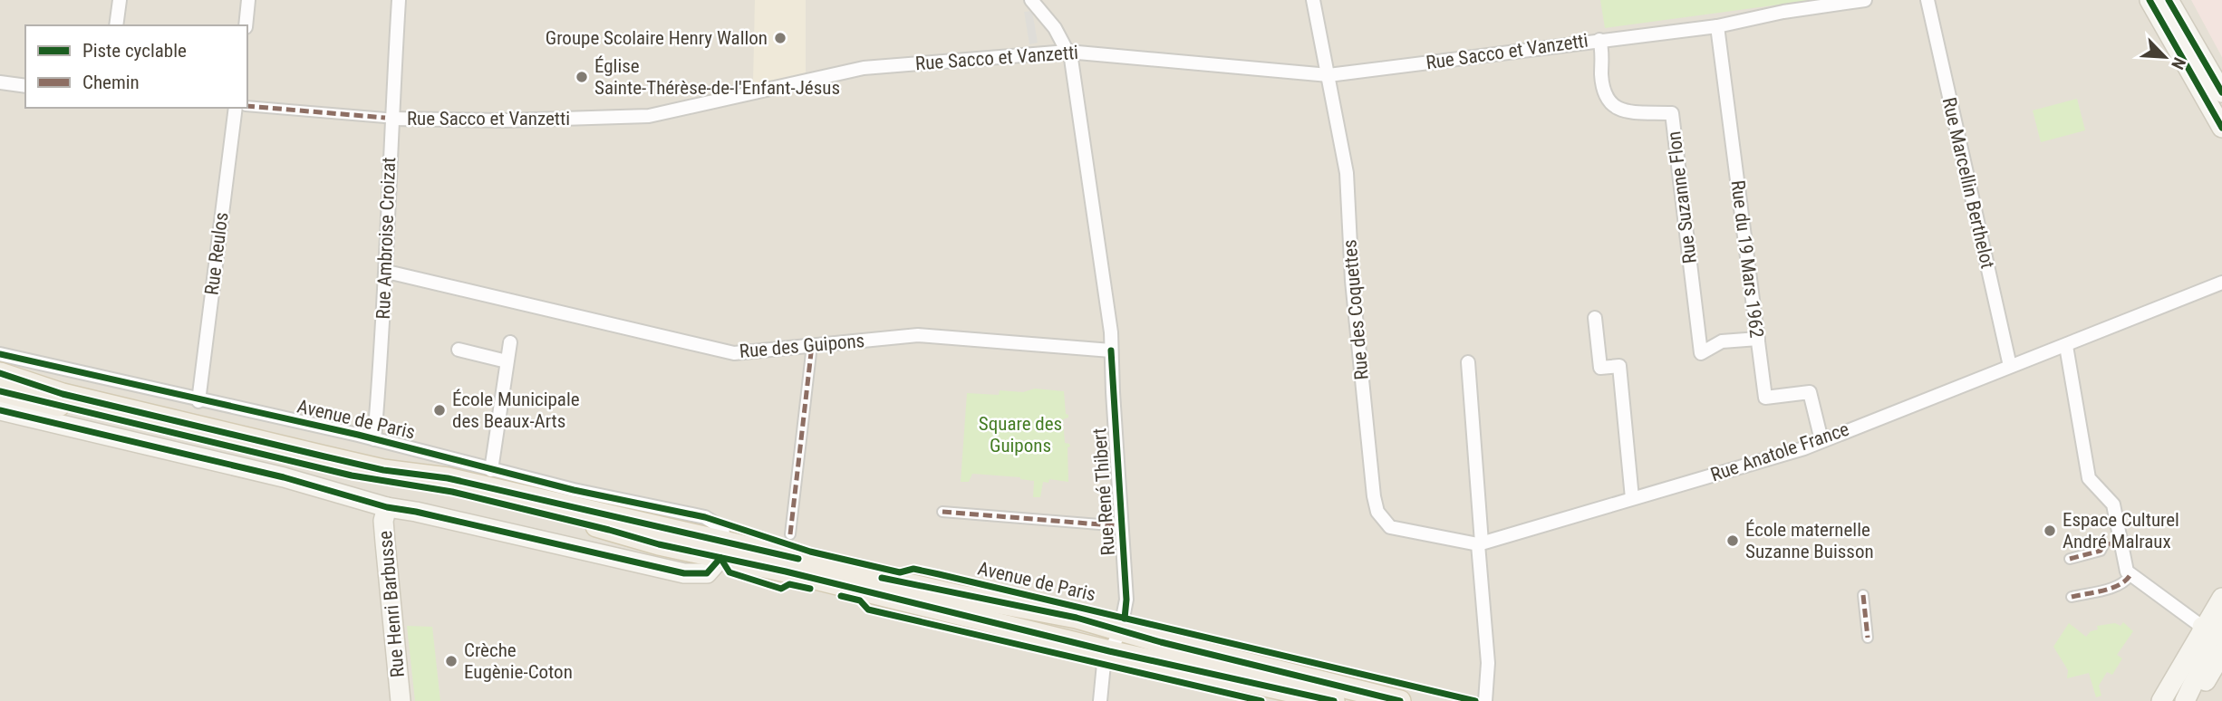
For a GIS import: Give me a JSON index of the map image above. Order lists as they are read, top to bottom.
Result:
{
  "streets": {
    "main road": ["Avenue de Paris", "Rue Henri Barbusse"],
    "street": [
      "Rue Sacco et Vanzetti",
      "Rue Marcellin Berthelot",
      "Rue Suzanne Flon",
      "Rue Ambroise Croizat",
      "Rue Reulos",
      "Rue du 19 Mars 1962",
      "Rue des Coquettes",
      "Rue des Guipons",
      "Rue Anatole France",
      "Rue René Thibert"
    ]
  },
  "crossings": [
    ["Rue Sacco et Vanzetti", "Rue Suzanne Flon"],
    ["Rue Sacco et Vanzetti", "Rue Ambroise Croizat"],
    ["Rue Sacco et Vanzetti", "Rue du 19 Mars 1962"],
    ["Rue Sacco et Vanzetti", "Rue des Coquettes"],
    ["Rue Sacco et Vanzetti", "Rue René Thibert"],
    ["Rue Marcellin Berthelot", "Rue Anatole France"],
    ["Rue Suzanne Flon", "Rue du 19 Mars 1962"],
    ["Rue Ambroise Croizat", "Rue des Guipons"],
    ["Rue Ambroise Croizat", "Avenue de Paris"],
    ["Rue Reulos", "Avenue de Paris"],
    ["Rue du 19 Mars 1962", "Rue Anatole France"],
    ["Rue des Coquettes", "Rue Anatole France"],
    ["Rue des Guipons", "Rue René Thibert"],
    ["Avenue de Paris", "Rue René Thibert"]
  ],
  "parks": ["Square des Guipons"],
  "places": [
    "Groupe Scolaire Henry Wallon",
    "Église Sainte-Thérèse-de-l'Enfant-Jésus",
    "École Municipale des Beaux-Arts",
    "Espace Culturel André Malraux",
    "École maternelle Suzanne Buisson",
    "Crèche Eugènie-Coton"
  ],
  "legend": ["Piste cyclable", "Chemin"],
  "north": "bottom right"
}
